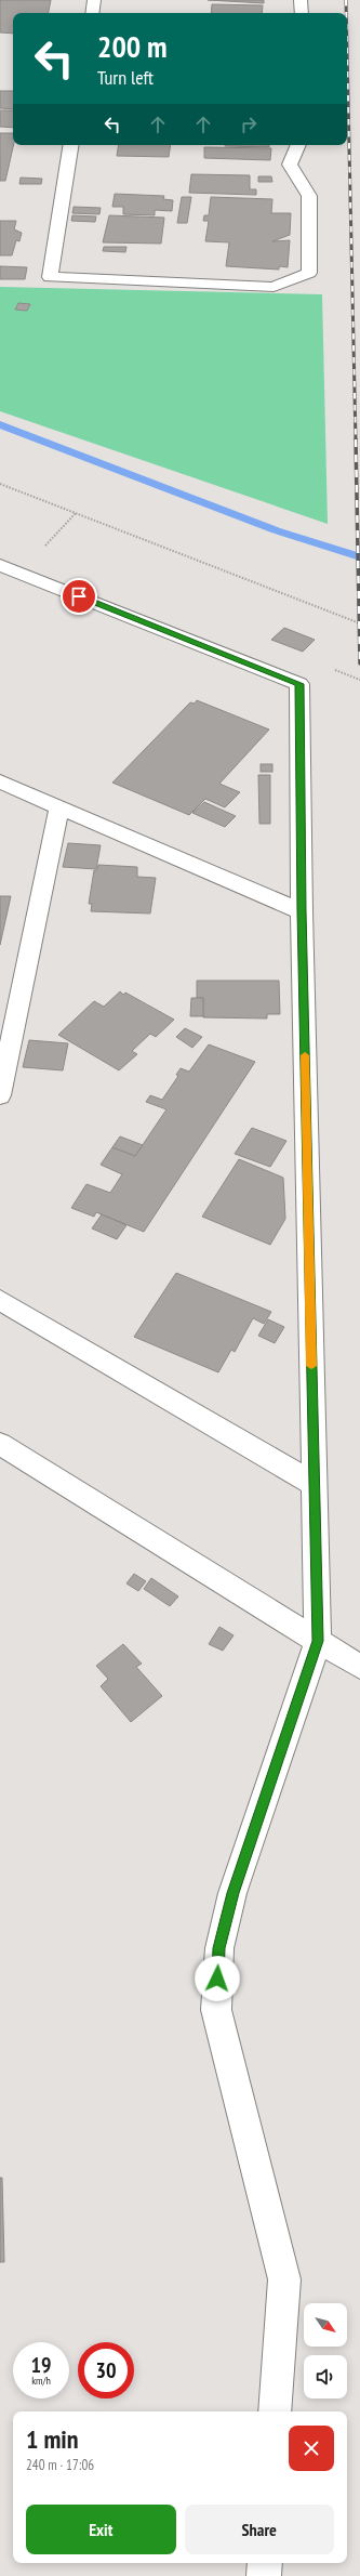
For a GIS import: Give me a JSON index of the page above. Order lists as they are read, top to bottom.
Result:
{
  "north": "bottom right",
  "page": {
    "turn": ["200 m", "Turn left"],
    "speed": "19 km/h",
    "limit": "30",
    "heading": ["1 min", "240 m · 17:06"],
    "buttons": ["Exit", "Share"]
  }
}
